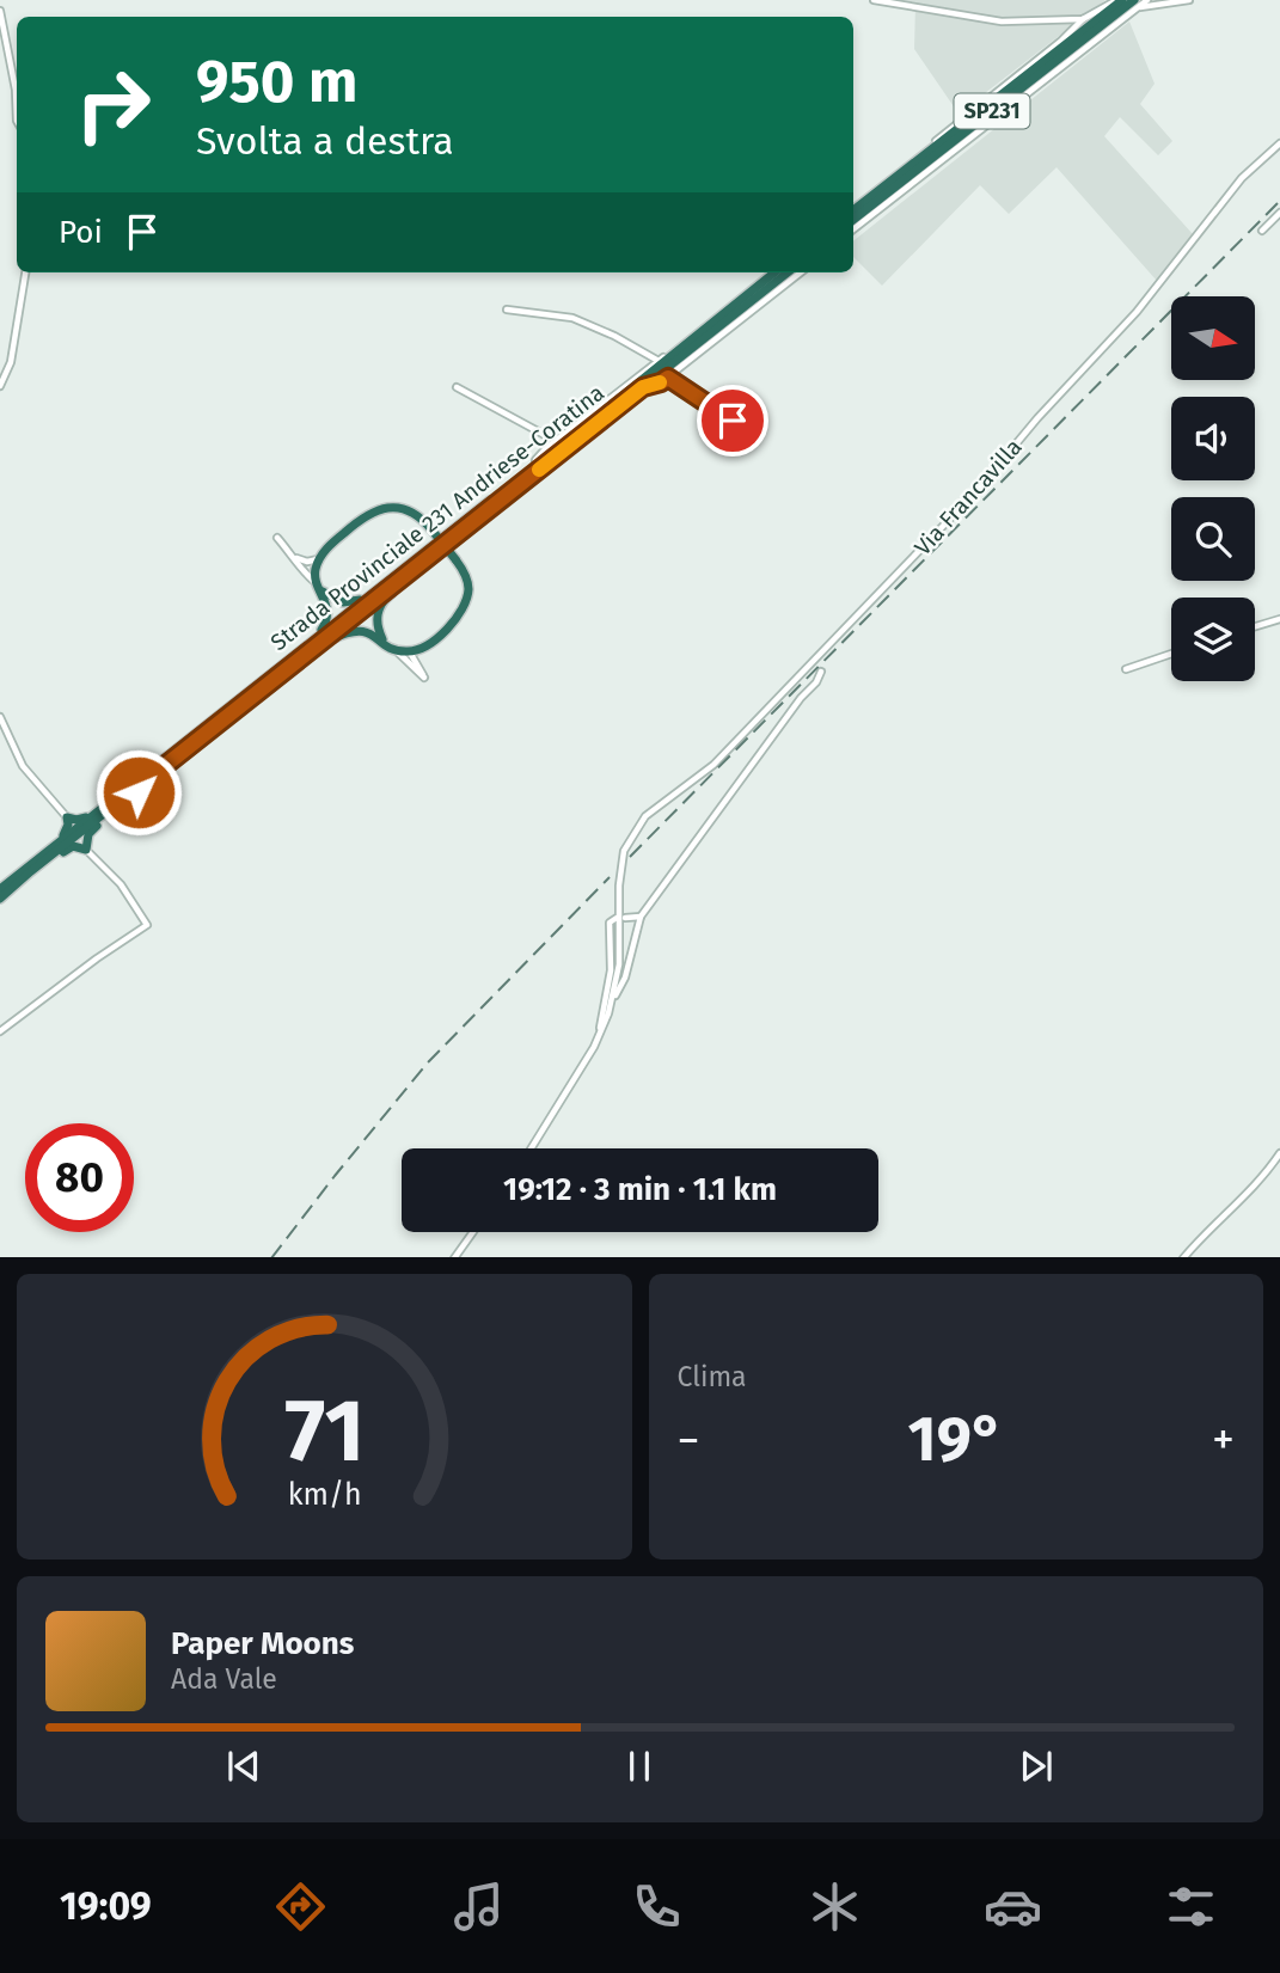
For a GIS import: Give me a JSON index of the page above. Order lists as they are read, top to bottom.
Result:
{
  "streets": {
    "highway": ["SP231", "Strada Provinciale 231 Andriese-Coratina"],
    "street": ["Via Francavilla"]
  },
  "north": "right",
  "page": {
    "turn": ["950 m", "Svolta a destra"],
    "then": "Poi",
    "limit": "80",
    "trip": "19:12 · 3 min · 1.1 km",
    "tile": "Clima",
    "heat": ["−", "19°", "+"],
    "song": ["Paper Moons", "Ada Vale"],
    "tabs": "19:09",
    "gauge": ["71", "km/h"]
  }
}
